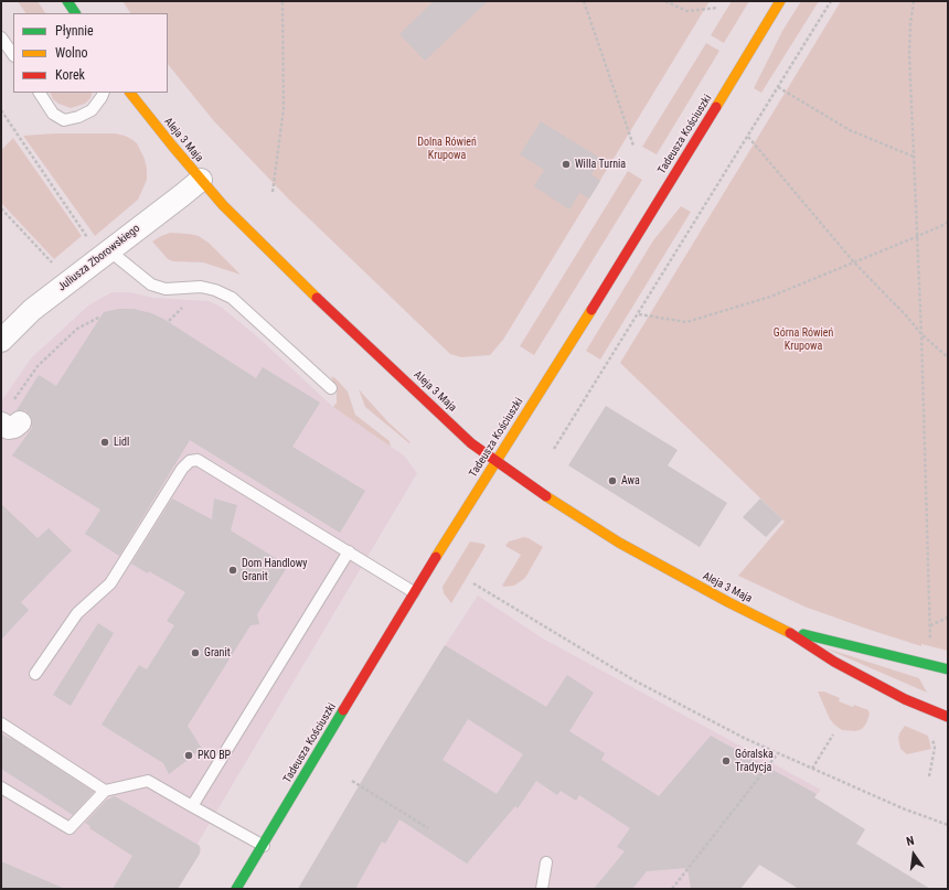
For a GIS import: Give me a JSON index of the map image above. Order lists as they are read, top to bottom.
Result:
{
  "streets": {
    "street": ["Tadeusza Kościuszki", "Aleja 3 Maja", "Juliusza Zborowskiego"]
  },
  "crossings": [
    ["Tadeusza Kościuszki", "Aleja 3 Maja"],
    ["Aleja 3 Maja", "Juliusza Zborowskiego"]
  ],
  "parks": ["Dolna Rówień Krupowa", "Górna Rówień Krupowa"],
  "places": [
    "Willa Turnia",
    "Lidl",
    "Awa",
    "Dom Handlowy Granit",
    "Granit",
    "PKO BP",
    "Góralska Tradycja"
  ],
  "legend": ["Płynnie", "Wolno", "Korek"],
  "north": "top"
}
